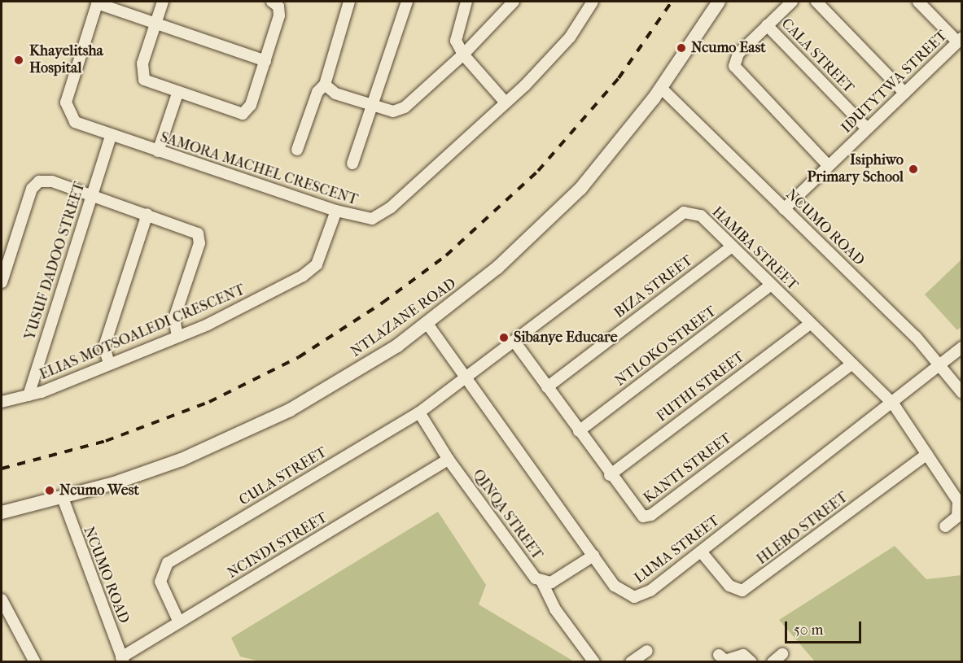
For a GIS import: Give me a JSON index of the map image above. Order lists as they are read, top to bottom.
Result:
{
  "streets": {
    "street": [
      "CALA STREET",
      "IDUTYTWA STREET",
      "SAMORA MACHEL CRESCENT",
      "NCUMO ROAD",
      "HAMBA STREET",
      "YUSUF DADOO STREET",
      "BIZA STREET",
      "NTLAZANE ROAD",
      "ELIAS MOTSOALEDI CRESCENT",
      "NTLOKO STREET",
      "FUTHI STREET",
      "KANTI STREET",
      "CULA STREET",
      "QINQA STREET",
      "HLEBO STREET",
      "NCINDI STREET",
      "LUMA STREET"
    ]
  },
  "crossings": [
    ["CALA STREET", "IDUTYTWA STREET"],
    ["IDUTYTWA STREET", "NCUMO ROAD"],
    ["SAMORA MACHEL CRESCENT", "YUSUF DADOO STREET"],
    ["SAMORA MACHEL CRESCENT", "ELIAS MOTSOALEDI CRESCENT"],
    ["NCUMO ROAD", "NTLAZANE ROAD"],
    ["NCUMO ROAD", "NCINDI STREET"],
    ["NCUMO ROAD", "LUMA STREET"],
    ["HAMBA STREET", "BIZA STREET"],
    ["HAMBA STREET", "NTLOKO STREET"],
    ["HAMBA STREET", "FUTHI STREET"],
    ["HAMBA STREET", "KANTI STREET"],
    ["HAMBA STREET", "CULA STREET"],
    ["HAMBA STREET", "LUMA STREET"],
    ["YUSUF DADOO STREET", "ELIAS MOTSOALEDI CRESCENT"],
    ["BIZA STREET", "KANTI STREET"],
    ["NTLAZANE ROAD", "LUMA STREET"],
    ["NTLOKO STREET", "KANTI STREET"],
    ["FUTHI STREET", "KANTI STREET"],
    ["CULA STREET", "QINQA STREET"],
    ["CULA STREET", "NCINDI STREET"],
    ["CULA STREET", "LUMA STREET"],
    ["QINQA STREET", "NCINDI STREET"],
    ["QINQA STREET", "LUMA STREET"],
    ["HLEBO STREET", "LUMA STREET"]
  ],
  "places": [
    "Ncumo East",
    "Khayelitsha Hospital",
    "Isiphiwo Primary School",
    "Sibanye Educare",
    "Ncumo West"
  ],
  "scale_bar": "50 m"
}
